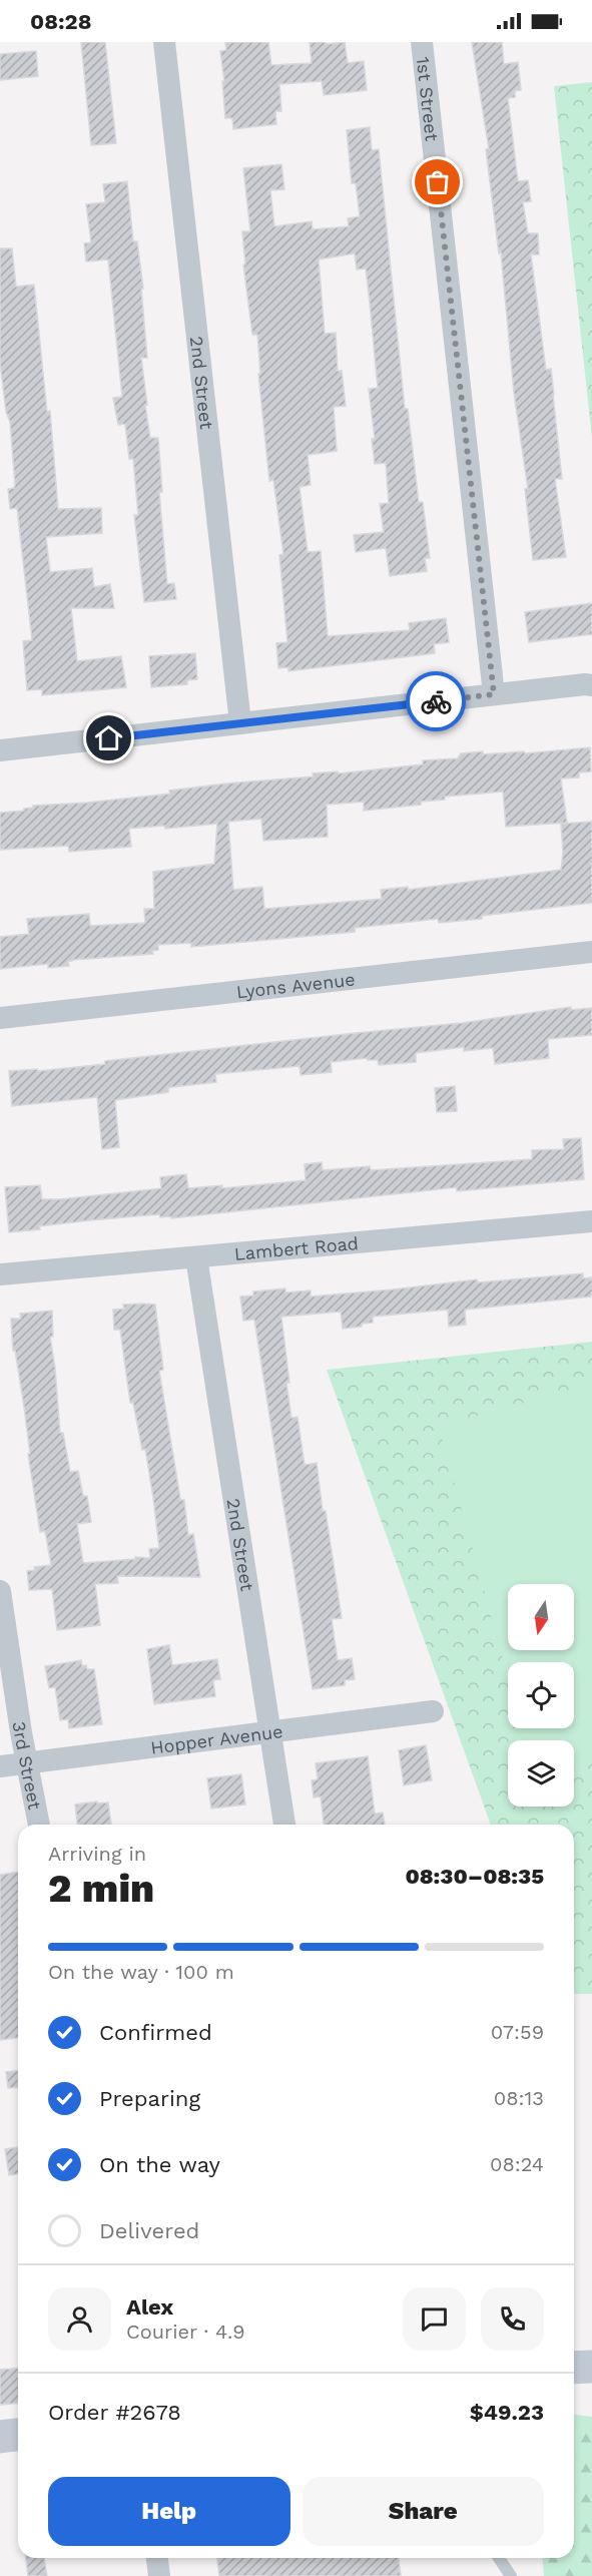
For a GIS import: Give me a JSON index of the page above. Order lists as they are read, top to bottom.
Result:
{
  "streets": {
    "street": [
      "1st Street",
      "2nd Street",
      "Lyons Avenue",
      "Lambert Road",
      "Hopper Avenue",
      "3rd Street"
    ]
  },
  "crossings": [
    ["2nd Street", "Lambert Road"],
    ["2nd Street", "Hopper Avenue"],
    ["Hopper Avenue", "3rd Street"]
  ],
  "north": "bottom",
  "page": {
    "status": "08:28",
    "heading": ["2 min", "Arriving in", "08:30–08:35"],
    "panel": [
      "Alex",
      "Courier · 4.9",
      "Order #2678",
      "$49.23"
    ],
    "bar": "On the way · 100 m",
    "list": [
      ["Confirmed", "07:59"],
      ["Preparing", "08:13"],
      ["On the way", "08:24"],
      "Delivered"
    ],
    "buttons": ["Help", "Share"]
  }
}
